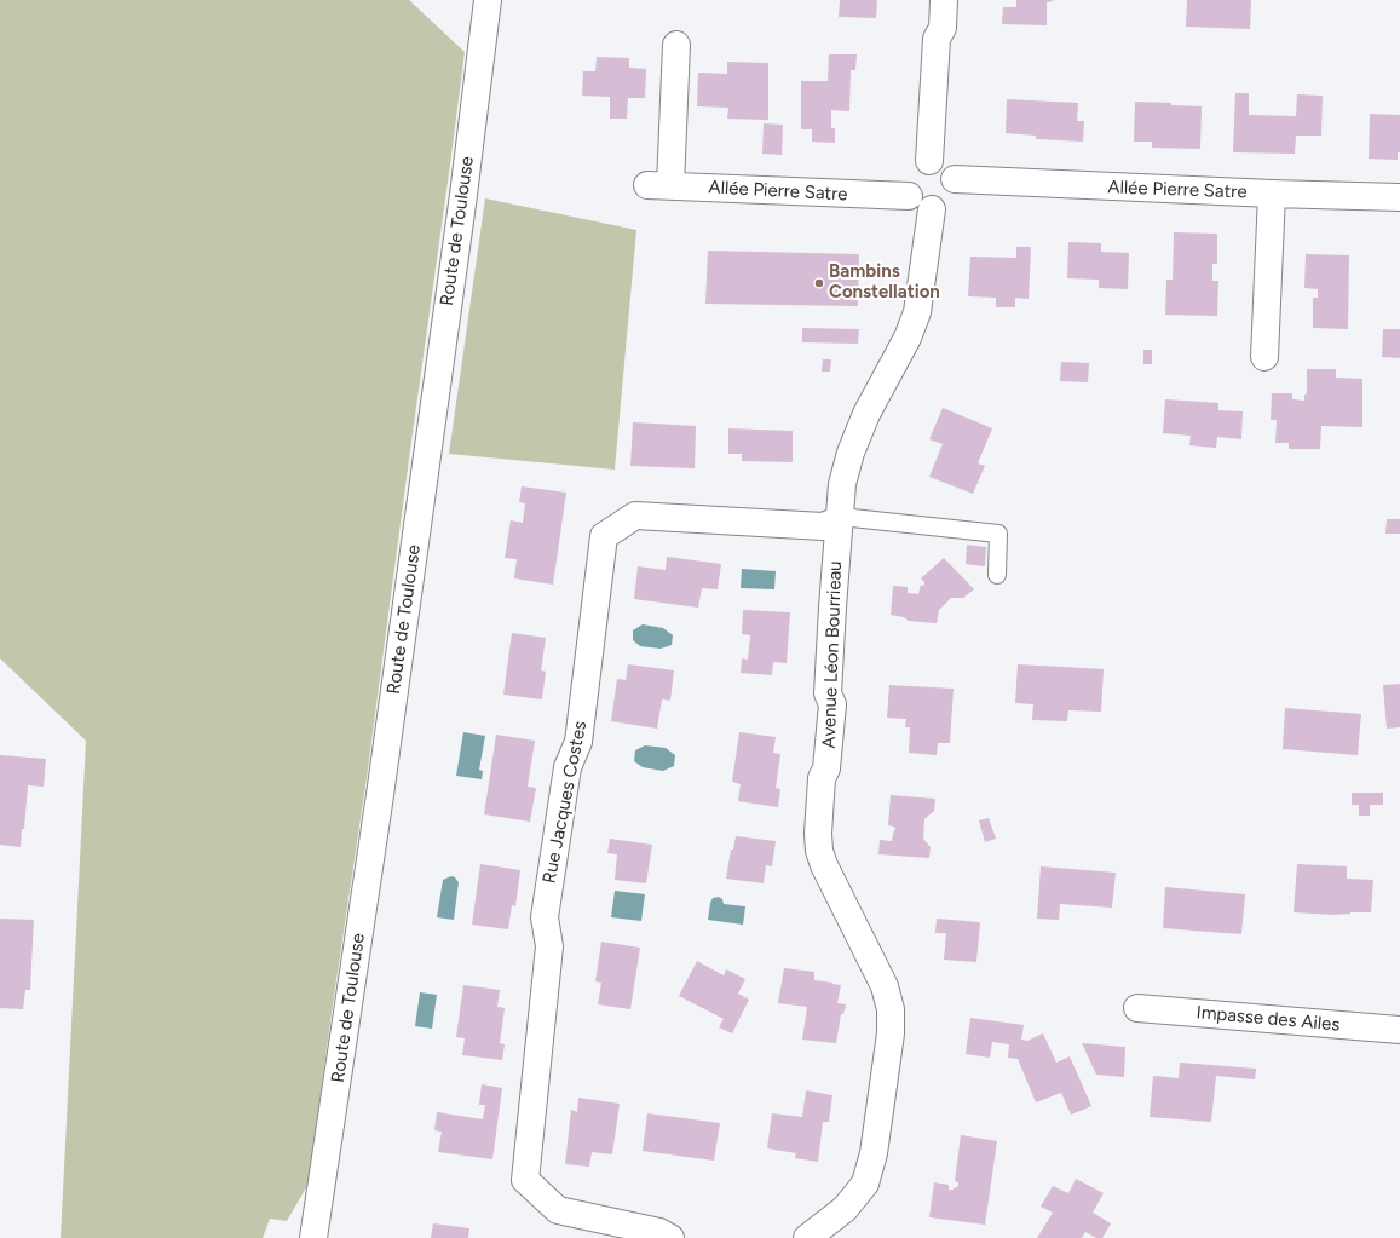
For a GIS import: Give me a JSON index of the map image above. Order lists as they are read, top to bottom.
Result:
{
  "streets": {
    "street": [
      "Allée Pierre Satre",
      "Route de Toulouse",
      "Avenue Léon Bourrieau",
      "Rue Jacques Costes",
      "Impasse des Ailes"
    ]
  },
  "crossings": [
    ["Allée Pierre Satre", "Avenue Léon Bourrieau"],
    ["Avenue Léon Bourrieau", "Rue Jacques Costes"]
  ],
  "places": ["Bambins Constellation"]
}
